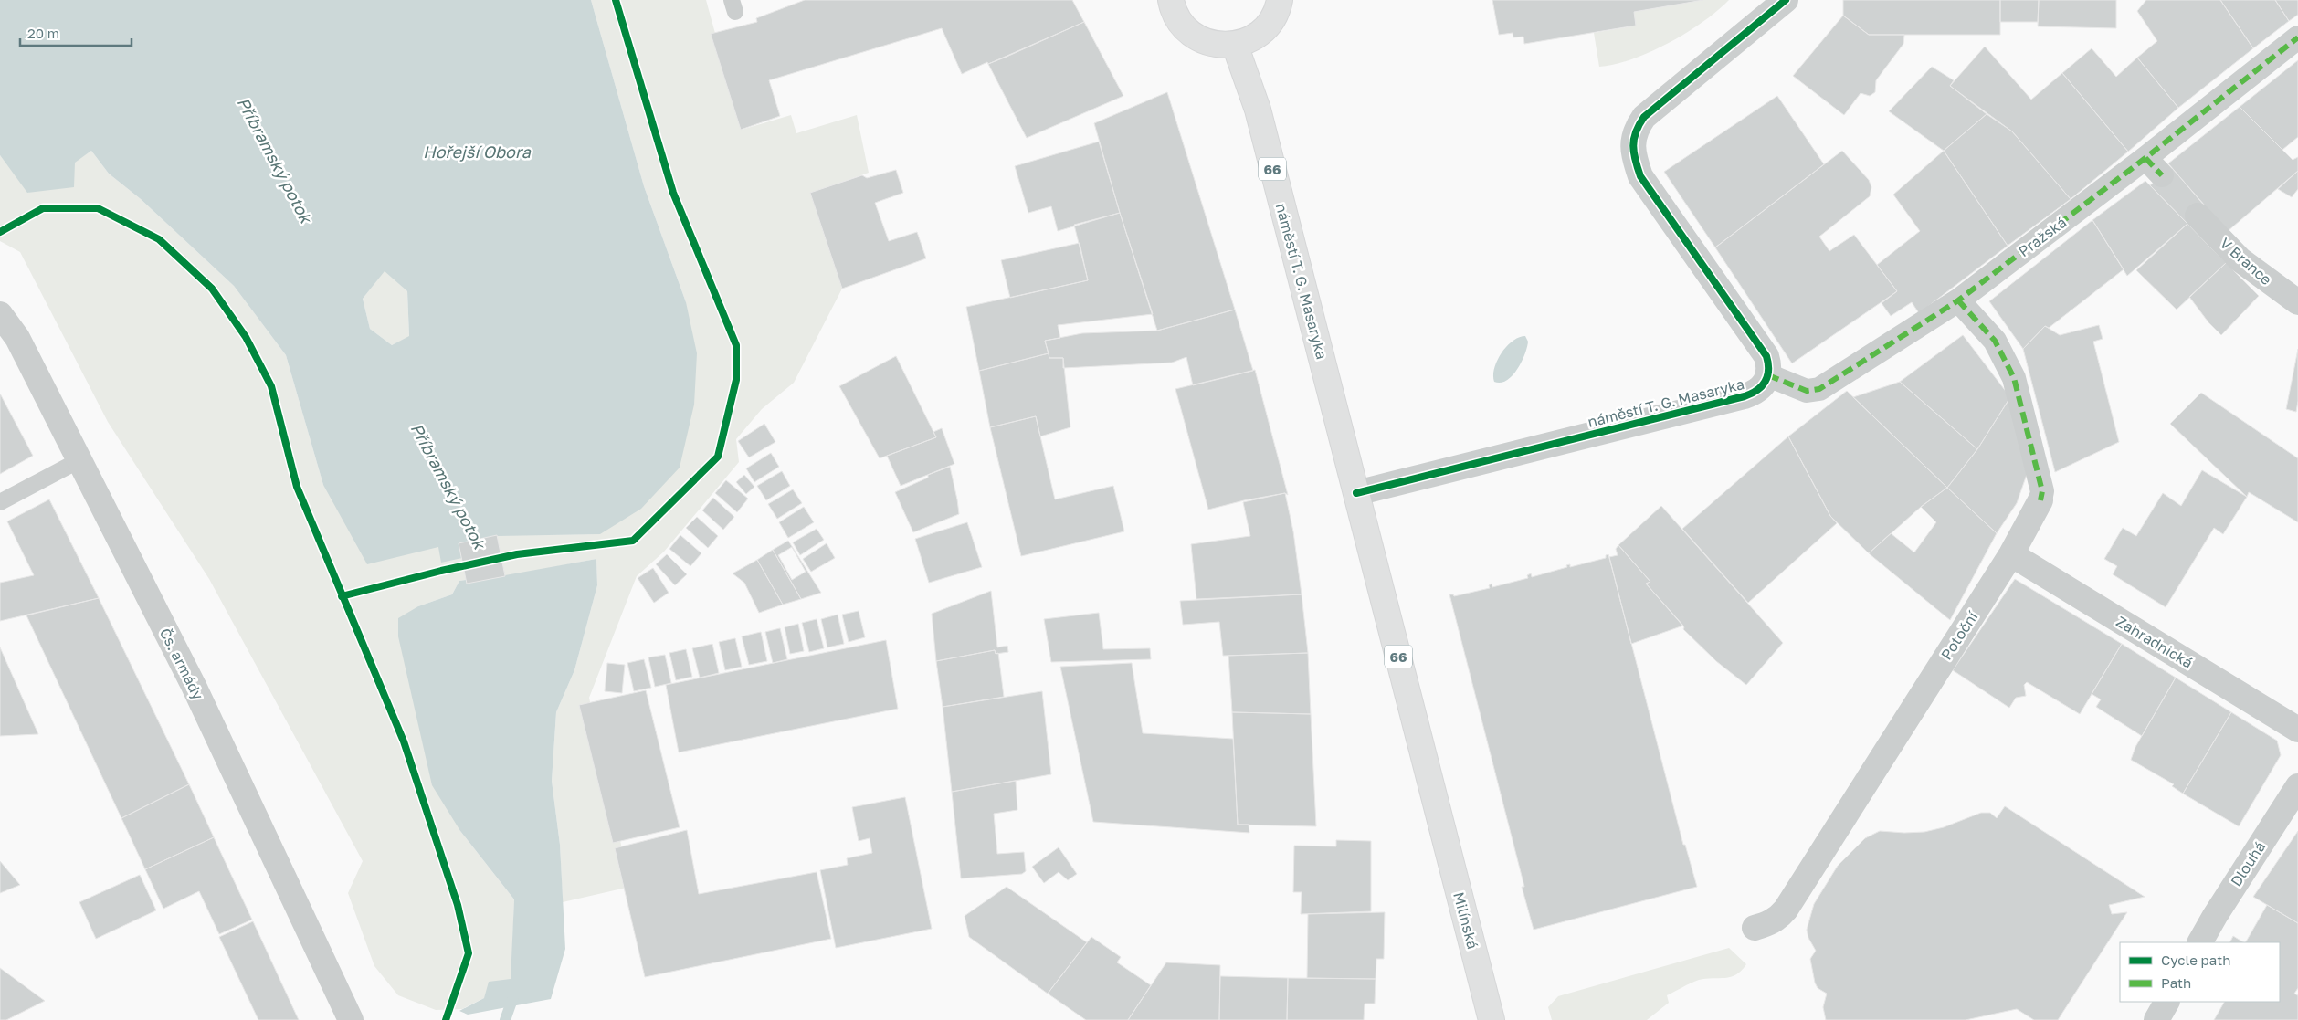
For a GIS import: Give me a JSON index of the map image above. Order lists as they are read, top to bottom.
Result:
{
  "streets": {
    "main road": ["66", "náměstí T. G. Masaryka", "Milínská"],
    "street": [
      "Pražská",
      "V Brance",
      "Potoční",
      "Zahradnická",
      "Čs. armády",
      "Dlouhá"
    ]
  },
  "crossings": [
    ["Pražská", "náměstí T. G. Masaryka"],
    ["Pražská", "Potoční"],
    ["náměstí T. G. Masaryka", "Milínská"],
    ["Potoční", "Zahradnická"]
  ],
  "water": ["Hořejší Obora", "Příbramský potok"],
  "legend": ["Cycle path", "Path"],
  "scale_bar": "20 m"
}
